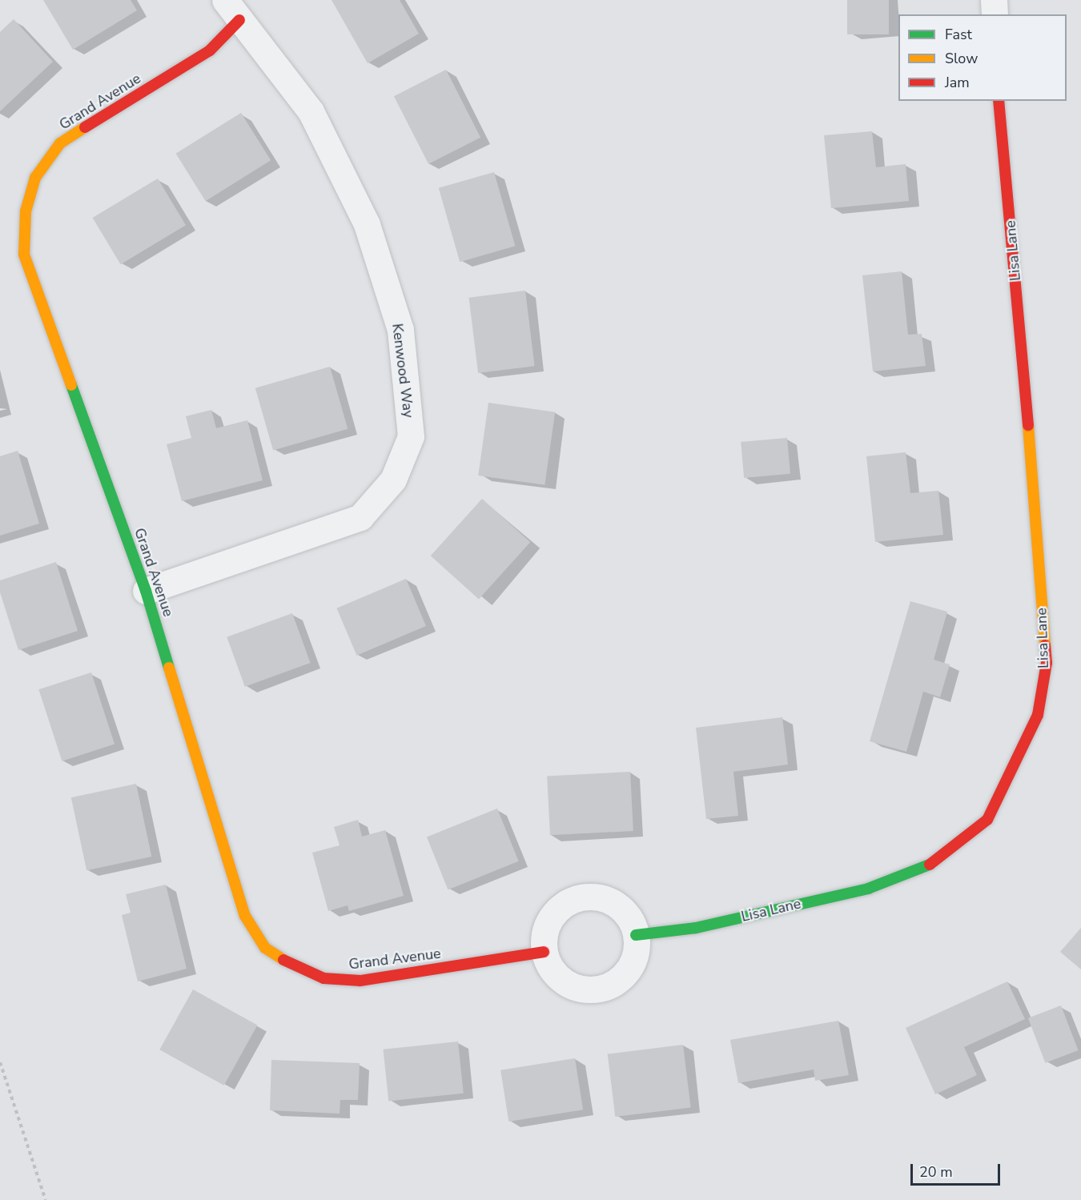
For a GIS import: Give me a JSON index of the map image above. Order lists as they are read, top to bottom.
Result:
{
  "streets": {
    "street": ["Grand Avenue", "Lisa Lane", "Kenwood Way"]
  },
  "crossings": [
    ["Grand Avenue", "Lisa Lane"],
    ["Grand Avenue", "Kenwood Way"]
  ],
  "legend": ["Fast", "Slow", "Jam"],
  "scale_bar": "20 m"
}
